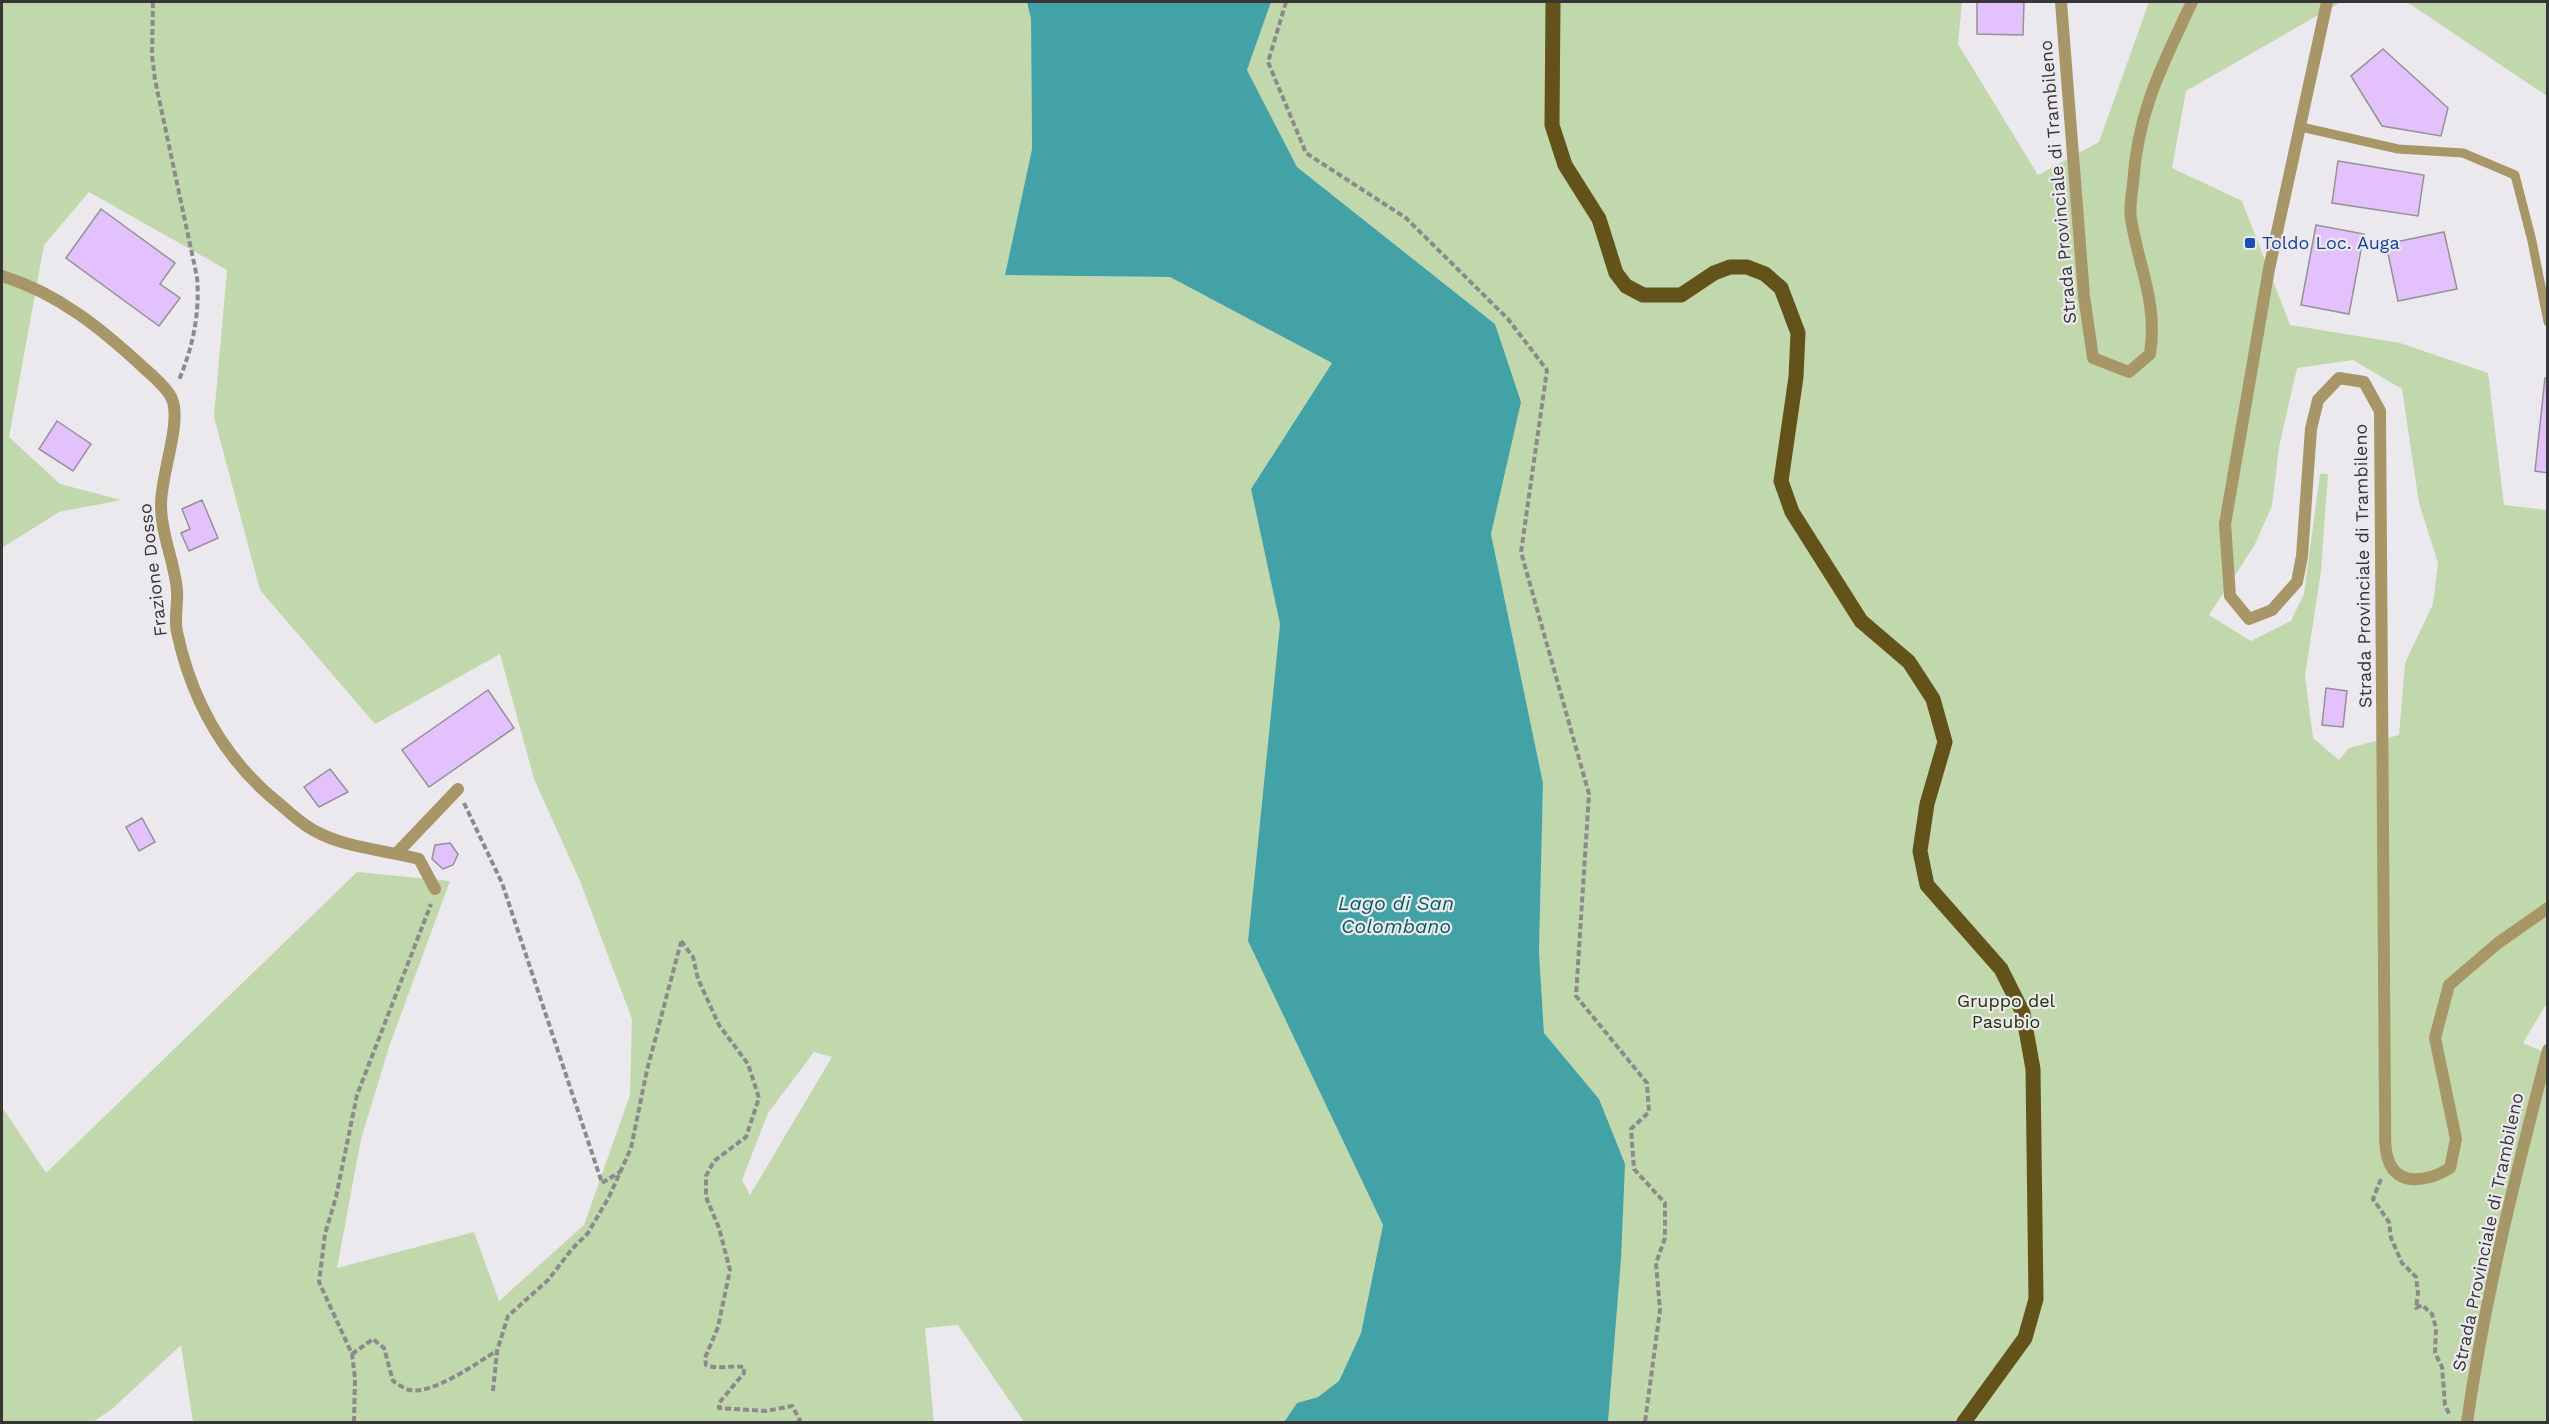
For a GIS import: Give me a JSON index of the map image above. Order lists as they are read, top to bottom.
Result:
{
  "streets": {
    "street": ["Strada Provinciale di Trambileno", "Frazione Dosso"]
  },
  "water": ["Lago di San Colombano"],
  "parks": ["Gruppo del Pasubio"],
  "places": {
    "transit": ["Toldo Loc. Auga"]
  }
}
